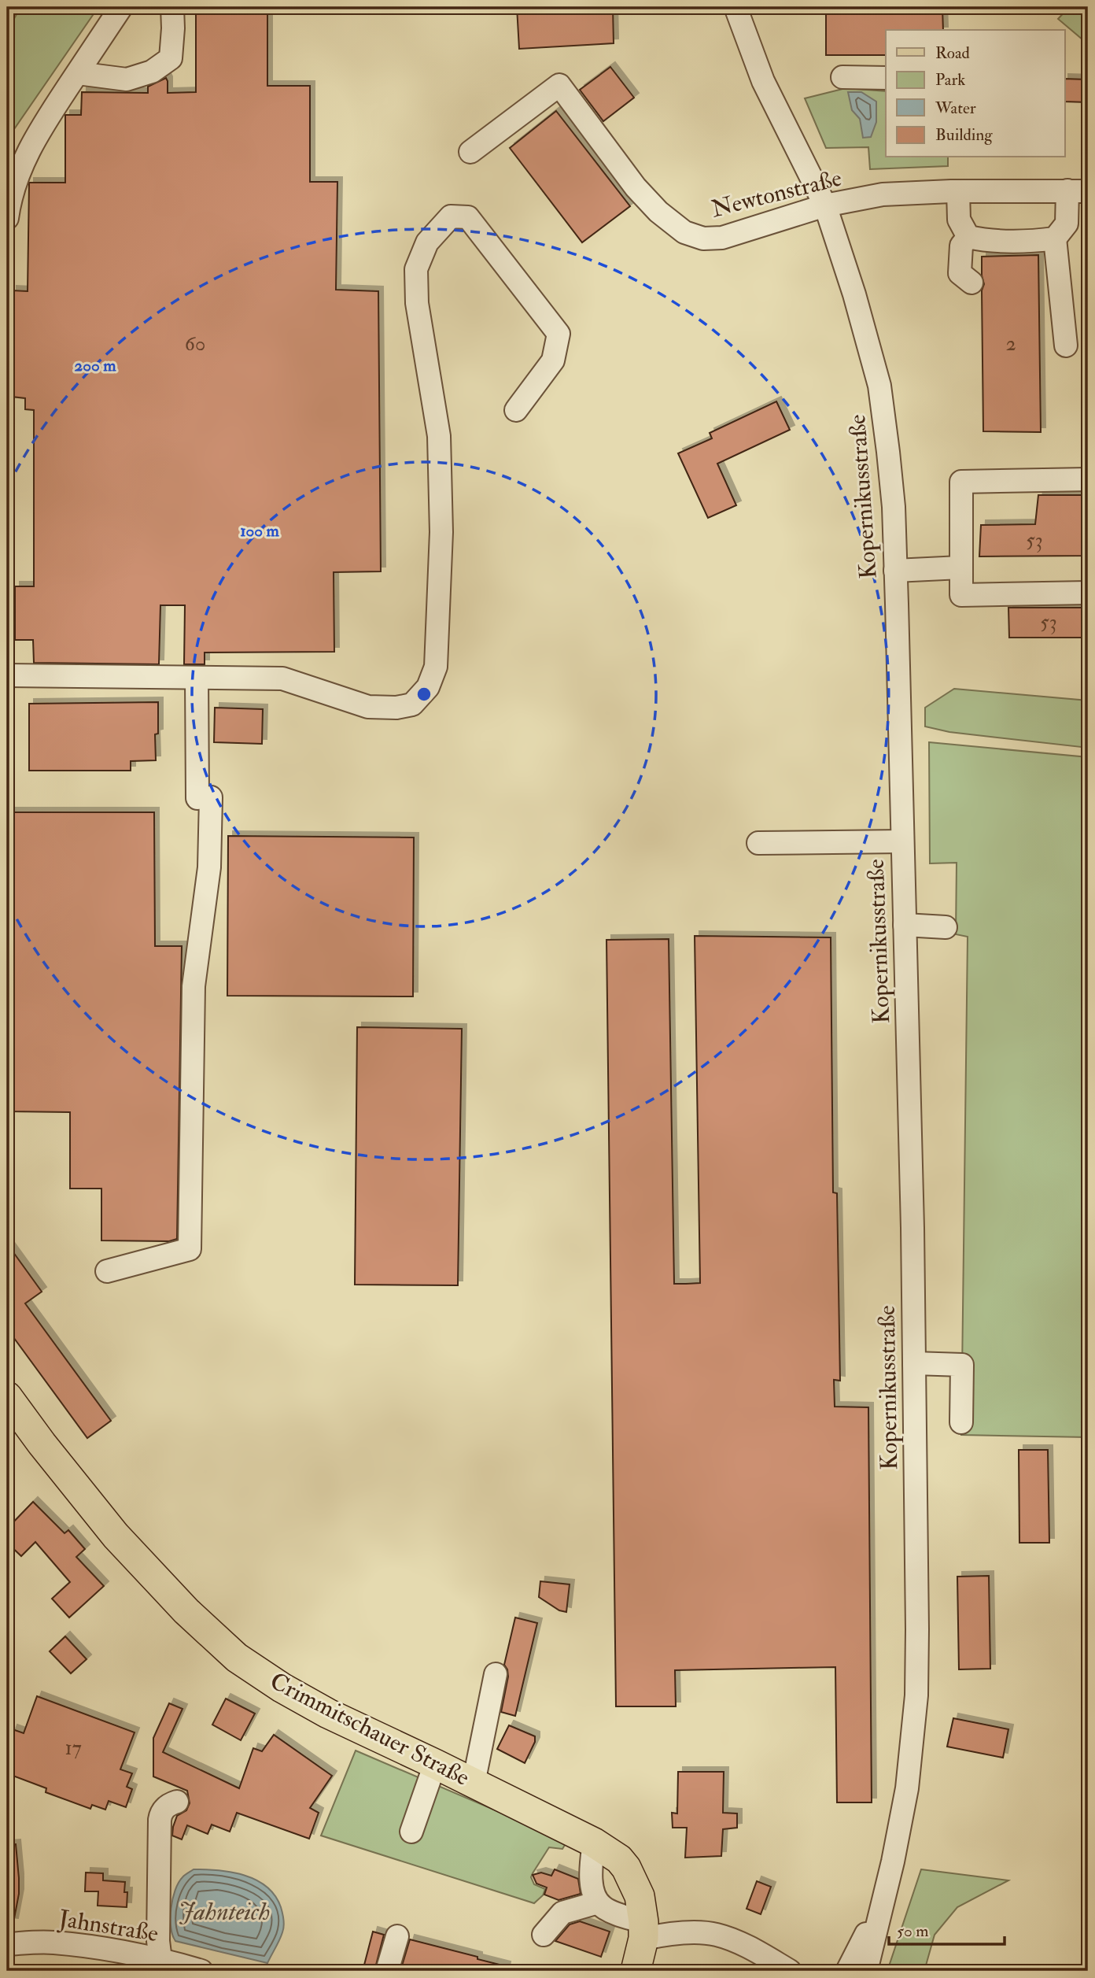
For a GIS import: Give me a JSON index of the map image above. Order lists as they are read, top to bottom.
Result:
{
  "streets": {
    "main road": ["Crimmitschauer Straße"],
    "street": ["Newtonstraße", "Kopernikusstraße", "Jahnstraße"]
  },
  "crossings": [
    ["Newtonstraße", "Kopernikusstraße"]
  ],
  "water": ["Jahnteich"],
  "house_numbers": [
    "60",
    "2",
    "53",
    "53",
    "17"
  ],
  "legend": [
    "Road",
    "Park",
    "Water",
    "Building"
  ],
  "scale_bar": "50 m",
  "rings": ["200 m", "100 m"]
}
